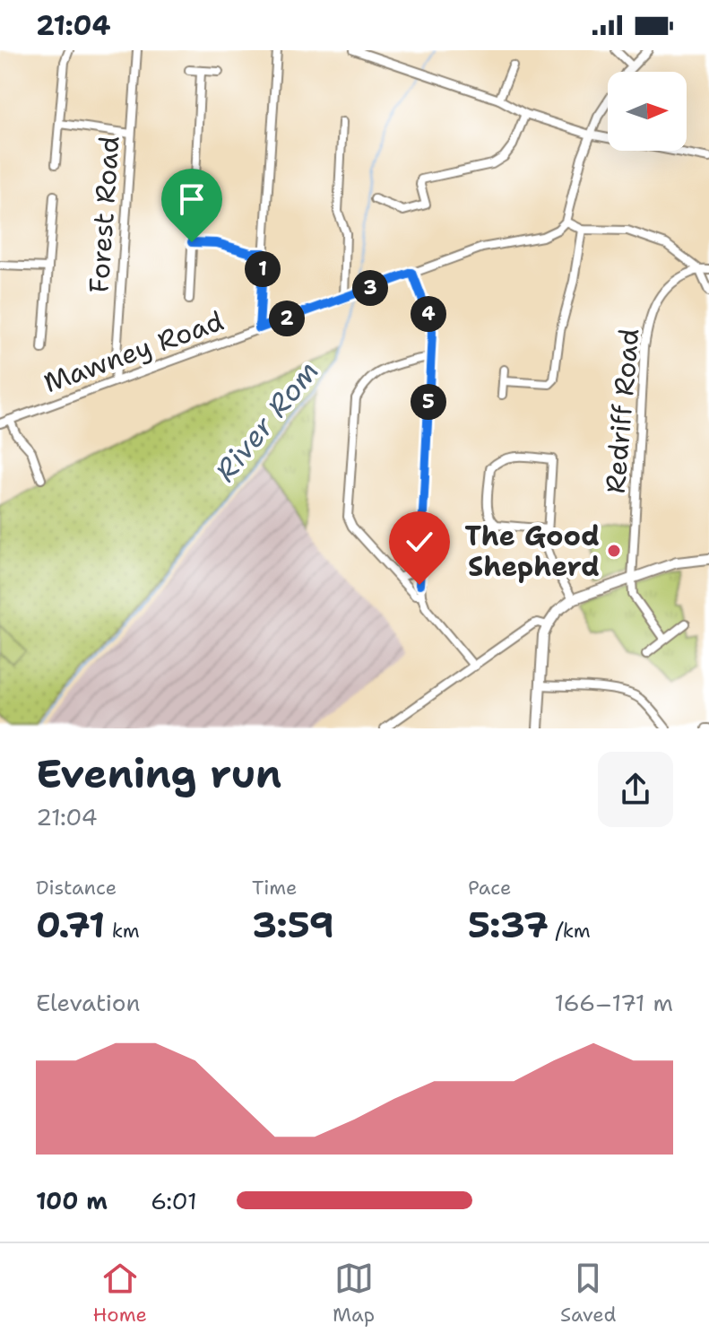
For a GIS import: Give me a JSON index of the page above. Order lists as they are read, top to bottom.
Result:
{
  "streets": {
    "street": ["Forest Road", "Mawney Road", "Redriff Road"]
  },
  "crossings": [
    ["Forest Road", "Mawney Road"]
  ],
  "water": ["River Rom"],
  "places": ["The Good Shepherd"],
  "north": "right",
  "page": {
    "status": "21:04",
    "pins": [
      "1",
      "3",
      "4",
      "2",
      "5"
    ],
    "heading": ["Evening run", "21:04"],
    "stats": [
      ["Distance", "0.71 km"],
      ["Time", "3:59"],
      ["Pace", "5:37 /km"]
    ],
    "chart": ["Elevation", "166–171 m"],
    "list": [
      {
        "name": "100 m",
        "note": "6:01"
      }
    ],
    "tabs": ["Home", "Map", "Saved"]
  }
}
